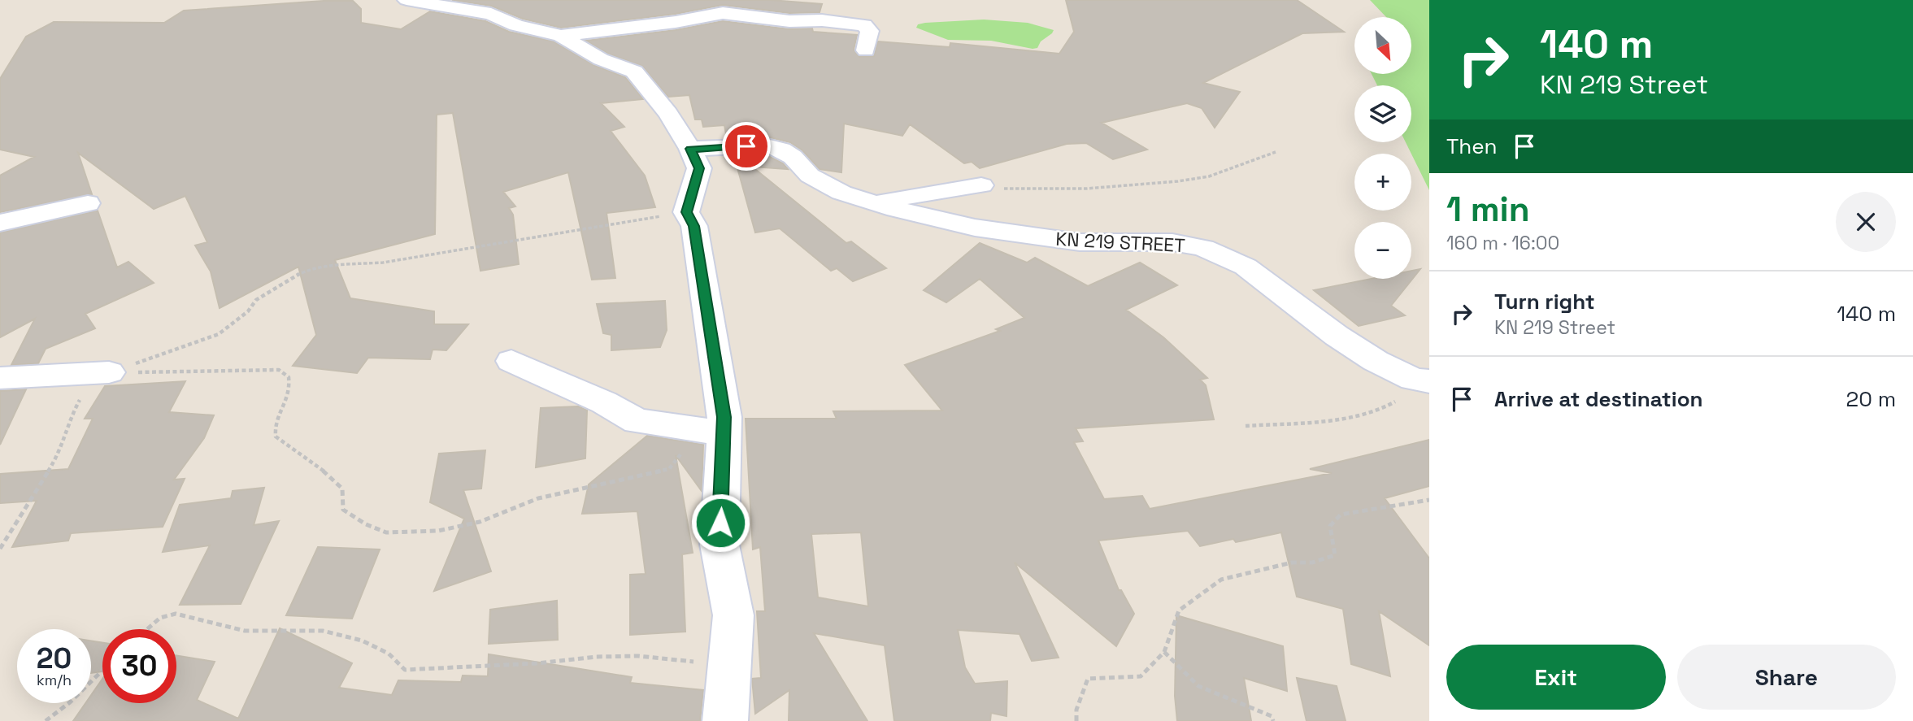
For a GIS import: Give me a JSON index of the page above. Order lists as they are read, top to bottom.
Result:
{
  "streets": {
    "street": ["KN 219 STREET"]
  },
  "north": "bottom right",
  "page": {
    "turn": ["140 m", "KN 219 Street"],
    "map_buttons": ["+", "−"],
    "then": "Then",
    "heading": ["1 min", "160 m · 16:00"],
    "list": [
      {
        "name": "Turn right",
        "note": "KN 219 Street",
        "value": "140 m"
      },
      {
        "name": "Arrive at destination",
        "value": "20 m"
      }
    ],
    "speed": "20 km/h",
    "limit": "30",
    "buttons": ["Exit", "Share"]
  }
}
